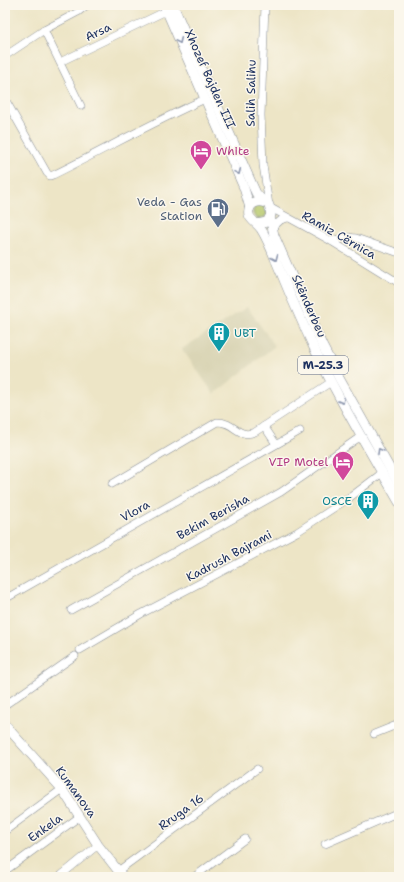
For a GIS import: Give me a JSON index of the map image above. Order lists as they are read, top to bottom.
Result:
{
  "streets": {
    "main road": [
      "Xhozef Bajden III",
      "Skënderbeu",
      "M-25.3",
      "Kumanova"
    ],
    "street": [
      "Arsa",
      "Salih Salihu",
      "Ramiz Cërnica",
      "Vlora",
      "Bekim Berisha",
      "Kadrush Bajrami",
      "Rruga 16",
      "Enkela"
    ]
  },
  "crossings": [
    ["Arsa", "Xhozef Bajden III"],
    ["Xhozef Bajden III", "Salih Salihu"],
    ["Xhozef Bajden III", "Ramiz Cërnica"],
    ["Xhozef Bajden III", "Skënderbeu"],
    ["Xhozef Bajden III", "M-25.3"],
    ["Salih Salihu", "Ramiz Cërnica"],
    ["Salih Salihu", "Skënderbeu"],
    ["Salih Salihu", "M-25.3"],
    ["Ramiz Cërnica", "Skënderbeu"],
    ["Ramiz Cërnica", "M-25.3"],
    ["Skënderbeu", "M-25.3"],
    ["Skënderbeu", "Bekim Berisha"],
    ["Skënderbeu", "Kadrush Bajrami"],
    ["Kumanova", "Rruga 16"],
    ["Kumanova", "Enkela"]
  ],
  "places": {
    "hotel": ["White", "VIP Motel"],
    "fuel station": ["Veda - Gas Station"],
    "building": ["UBT", "OSCE"]
  }
}
